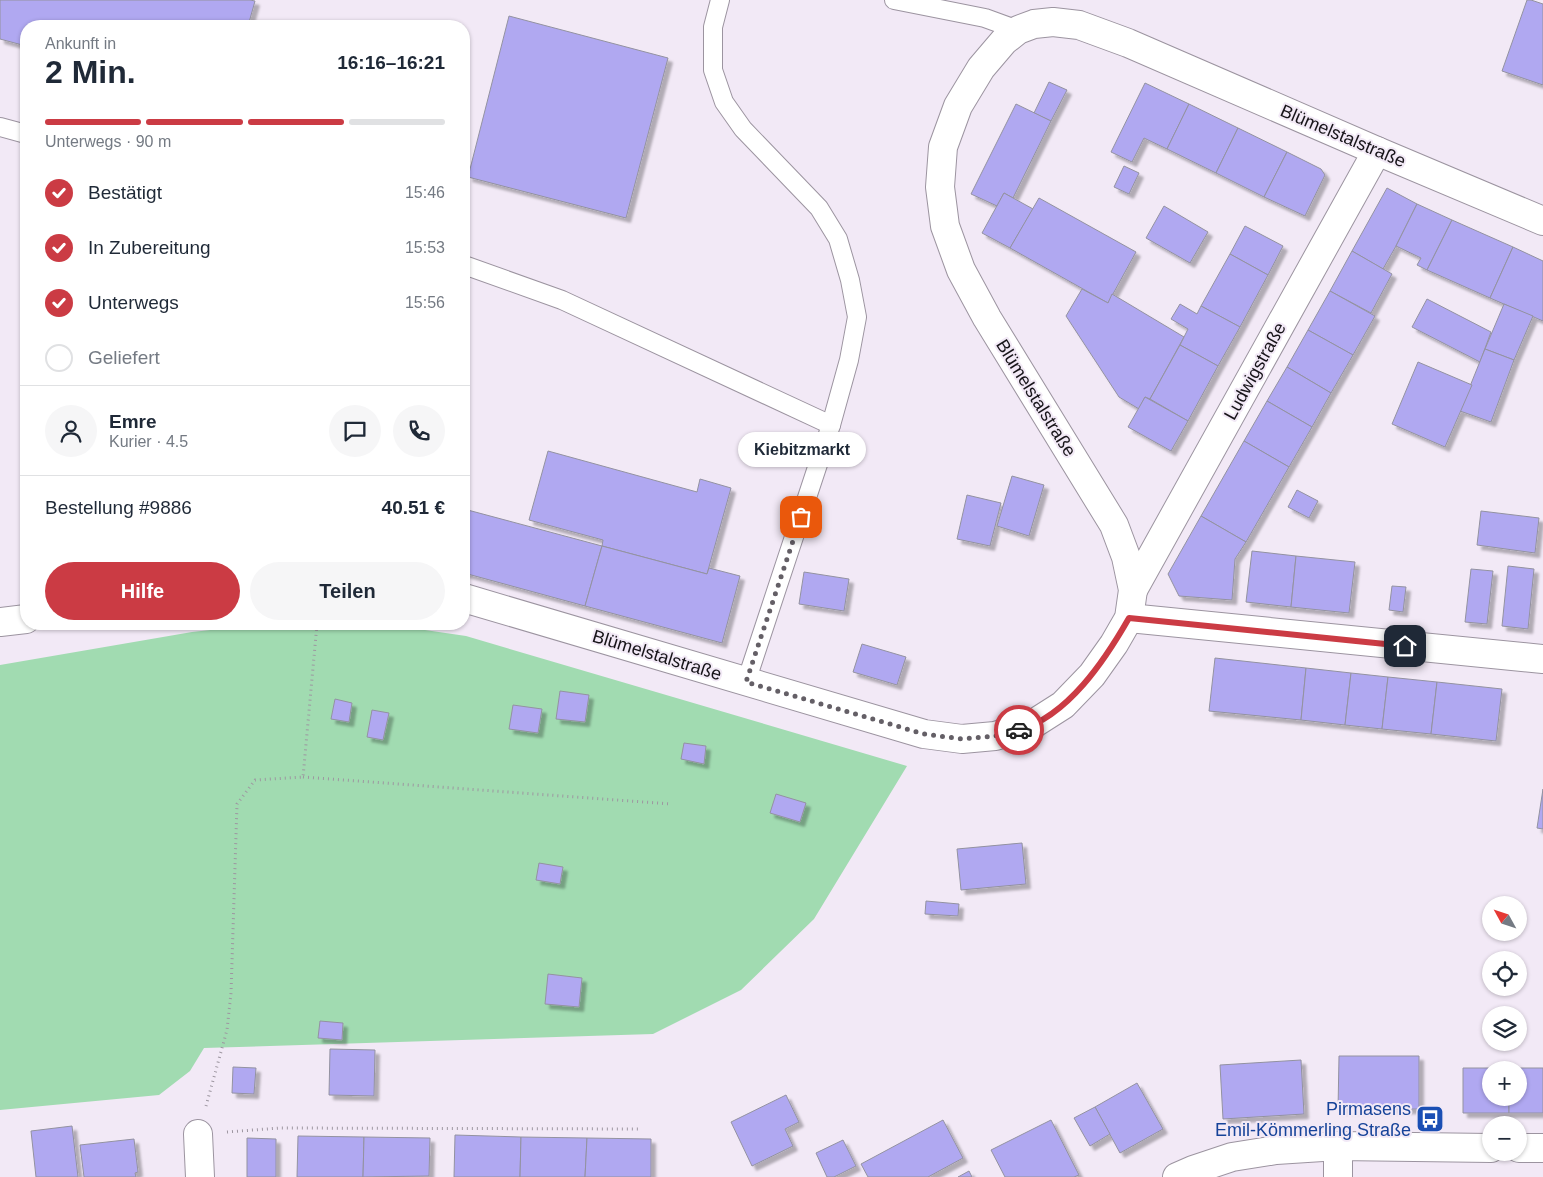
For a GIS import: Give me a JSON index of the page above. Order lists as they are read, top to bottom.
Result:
{
  "streets": {
    "street": ["Blümelstalstraße", "Ludwigstraße"]
  },
  "crossings": [
    ["Blümelstalstraße", "Ludwigstraße"]
  ],
  "places": {
    "other": ["Kiebitzmarkt"],
    "bus stop": ["Pirmasens Emil-Kömmerling Straße"]
  },
  "north": "top left",
  "page": {
    "heading": ["2 Min.", "Ankunft in", "16:16–16:21"],
    "panel": [
      "Emre",
      "Kurier · 4.5",
      "Bestellung #9886",
      "40.51 €"
    ],
    "bar": "Unterwegs · 90 m",
    "list": [
      ["Bestätigt", "15:46"],
      ["In Zubereitung", "15:53"],
      ["Unterwegs", "15:56"],
      "Geliefert"
    ],
    "bubble": "Kiebitzmarkt",
    "buttons": ["Hilfe", "Teilen"],
    "map_buttons": ["+", "−"]
  }
}
